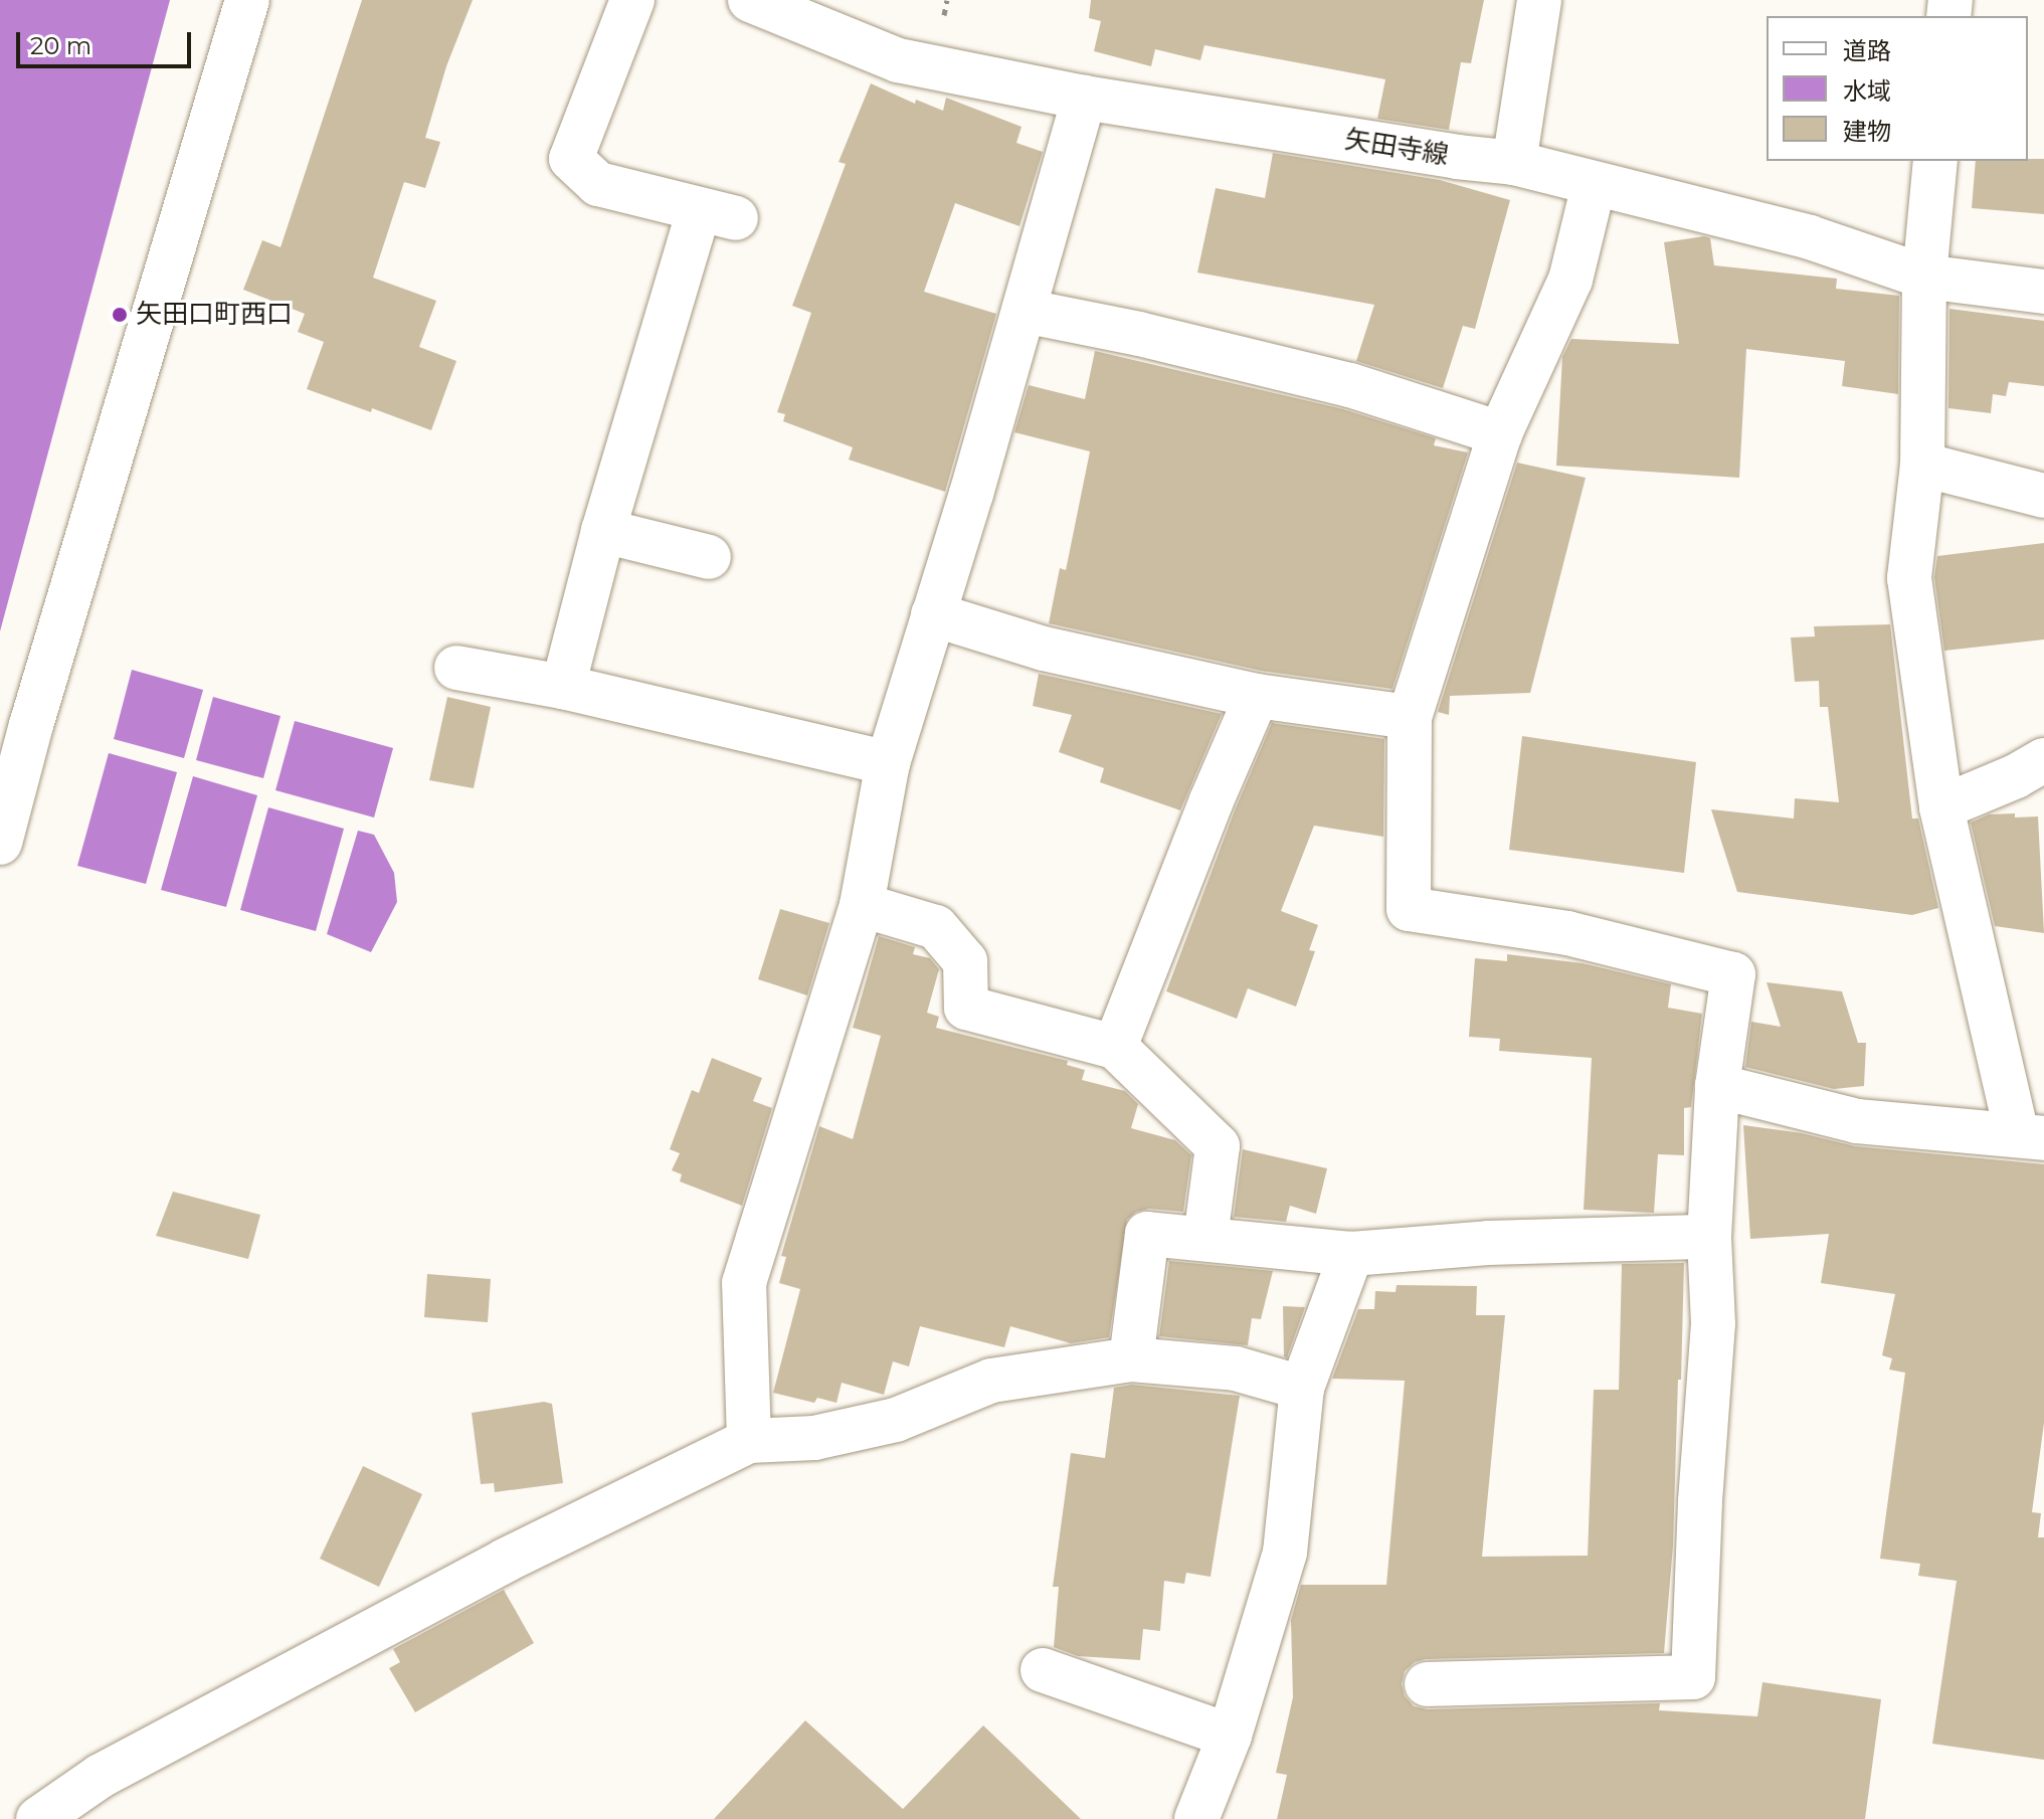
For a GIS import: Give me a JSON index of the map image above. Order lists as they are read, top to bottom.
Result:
{
  "streets": {
    "street": ["矢田寺線"]
  },
  "places": ["矢田口町西口"],
  "legend": ["道路", "水域", "建物"],
  "scale_bar": "20 m"
}
